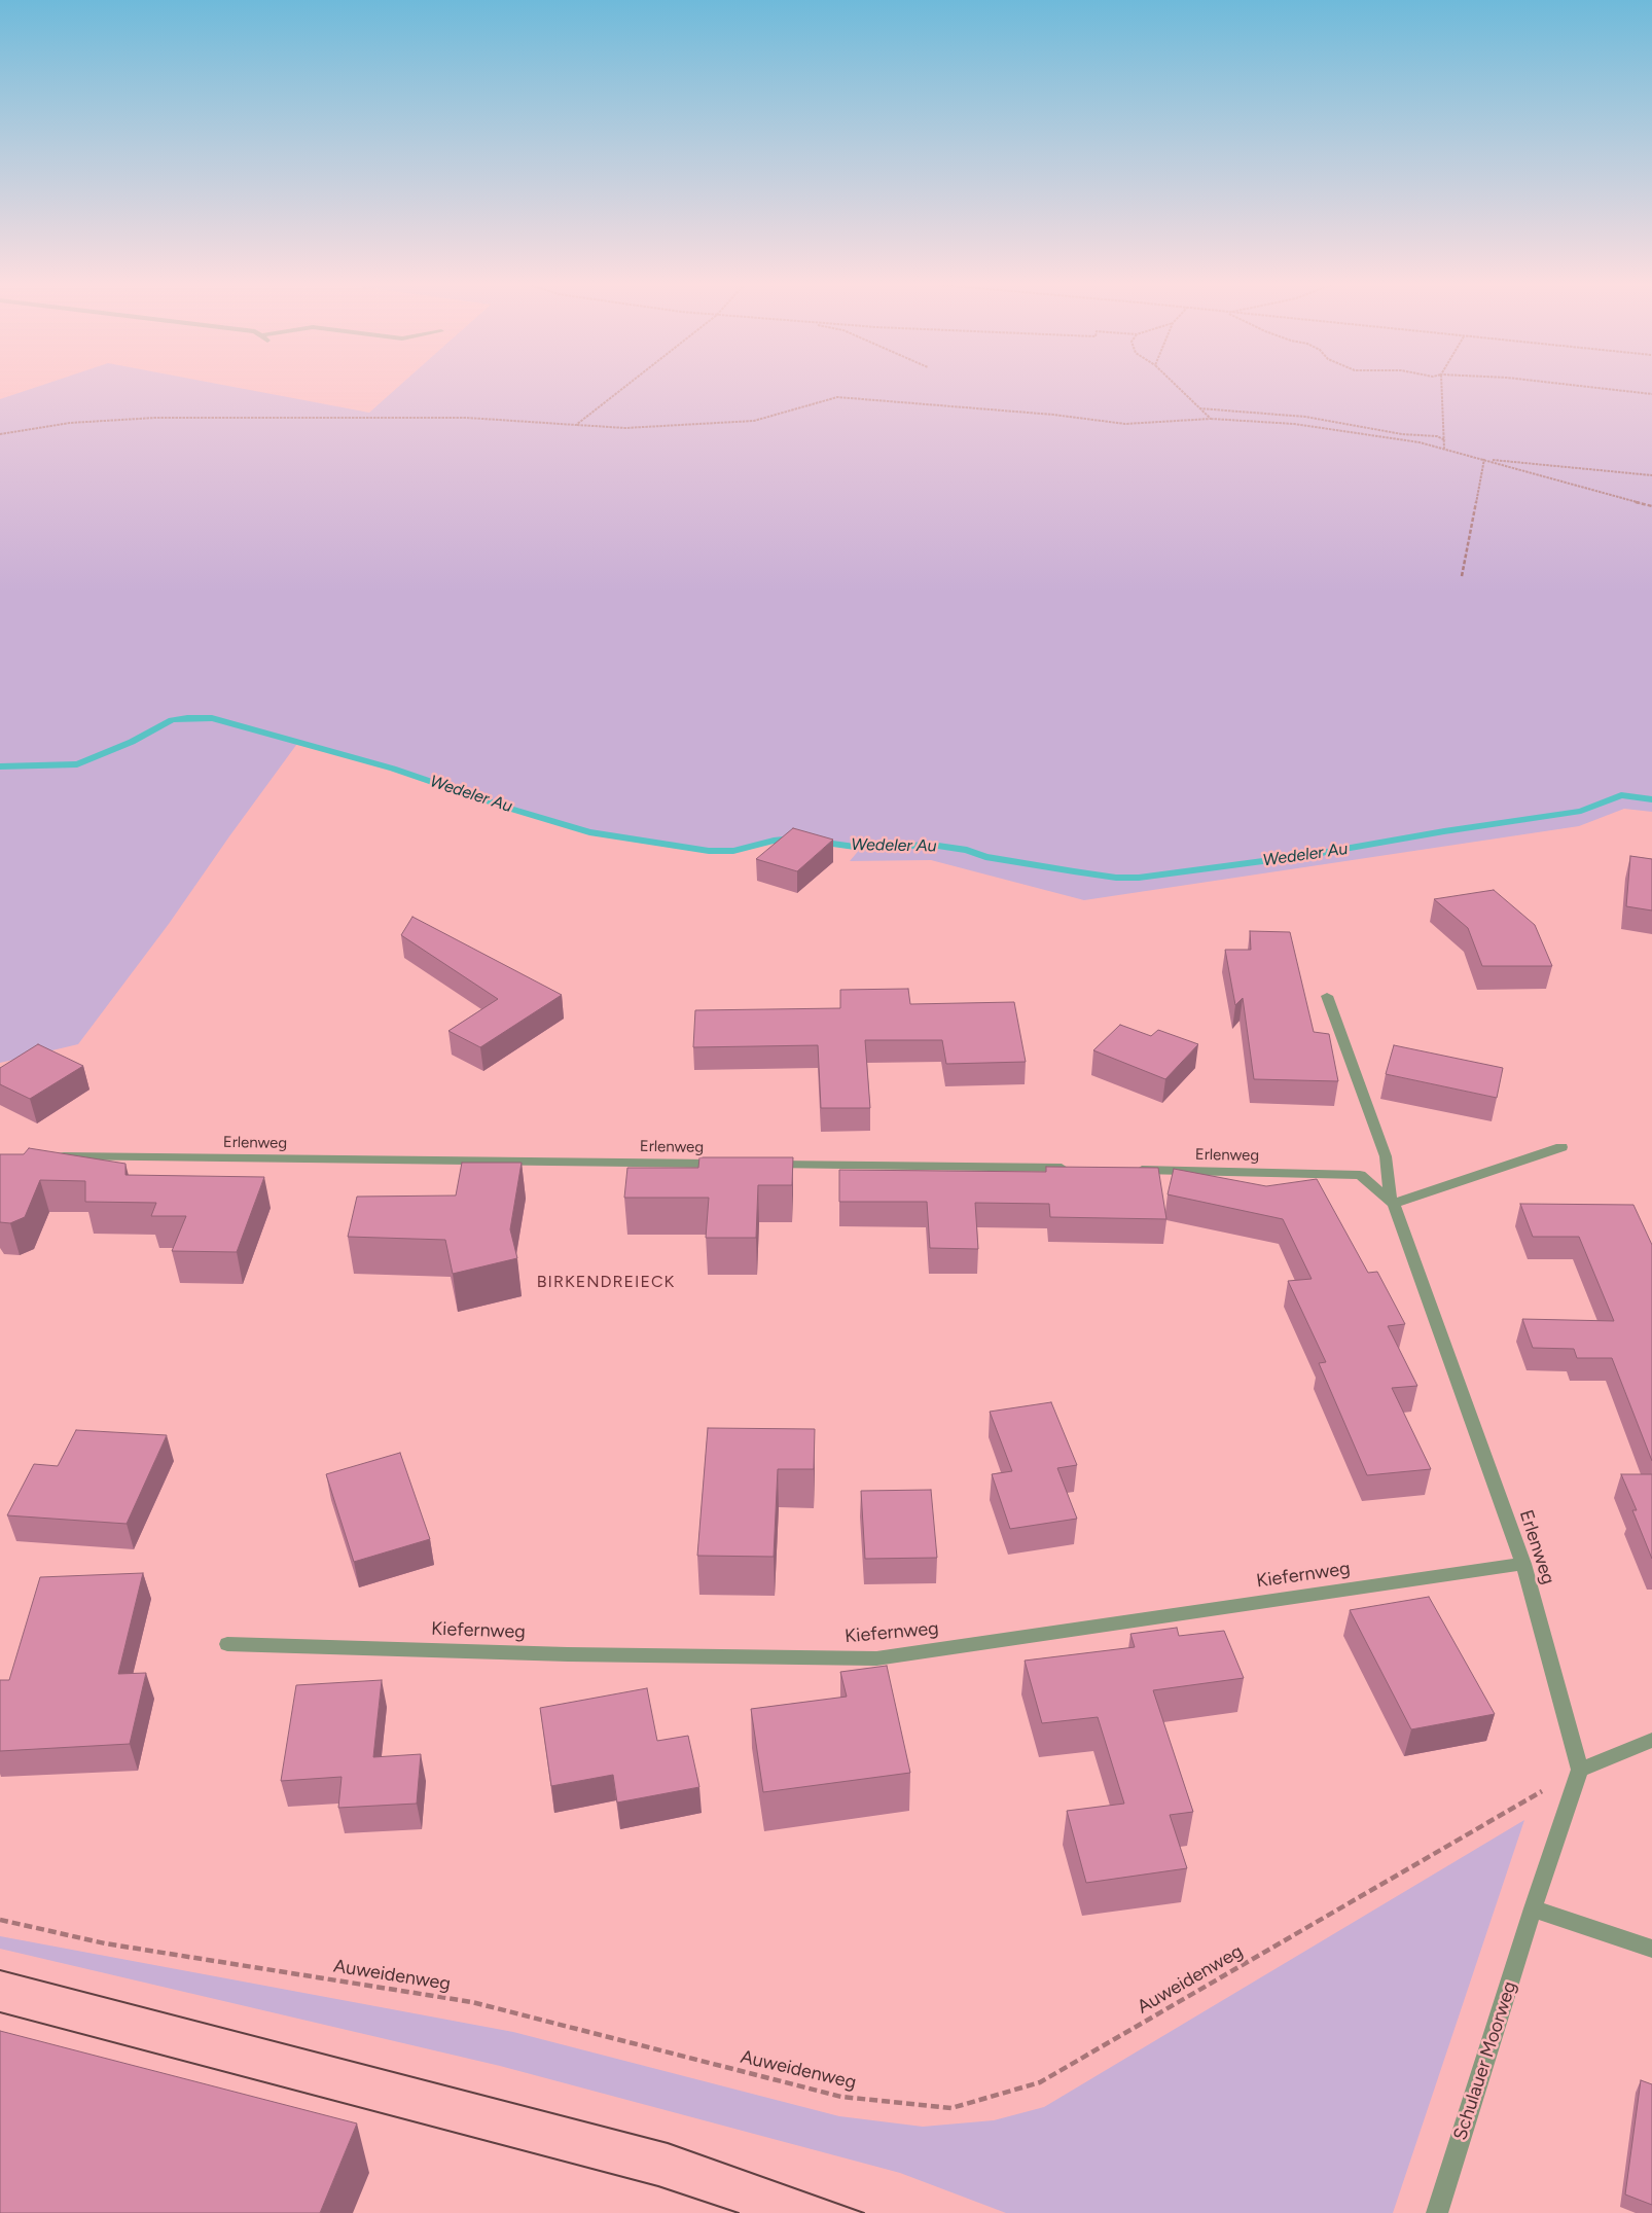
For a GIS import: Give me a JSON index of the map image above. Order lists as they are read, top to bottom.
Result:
{
  "streets": {
    "street": ["Erlenweg", "Kiefernweg", "Schulauer Moorweg"],
    "path": ["Auweidenweg"]
  },
  "crossings": [
    ["Erlenweg", "Kiefernweg"],
    ["Erlenweg", "Auweidenweg"]
  ],
  "districts": ["BIRKENDREIECK"],
  "water": ["Wedeler Au"]
}
